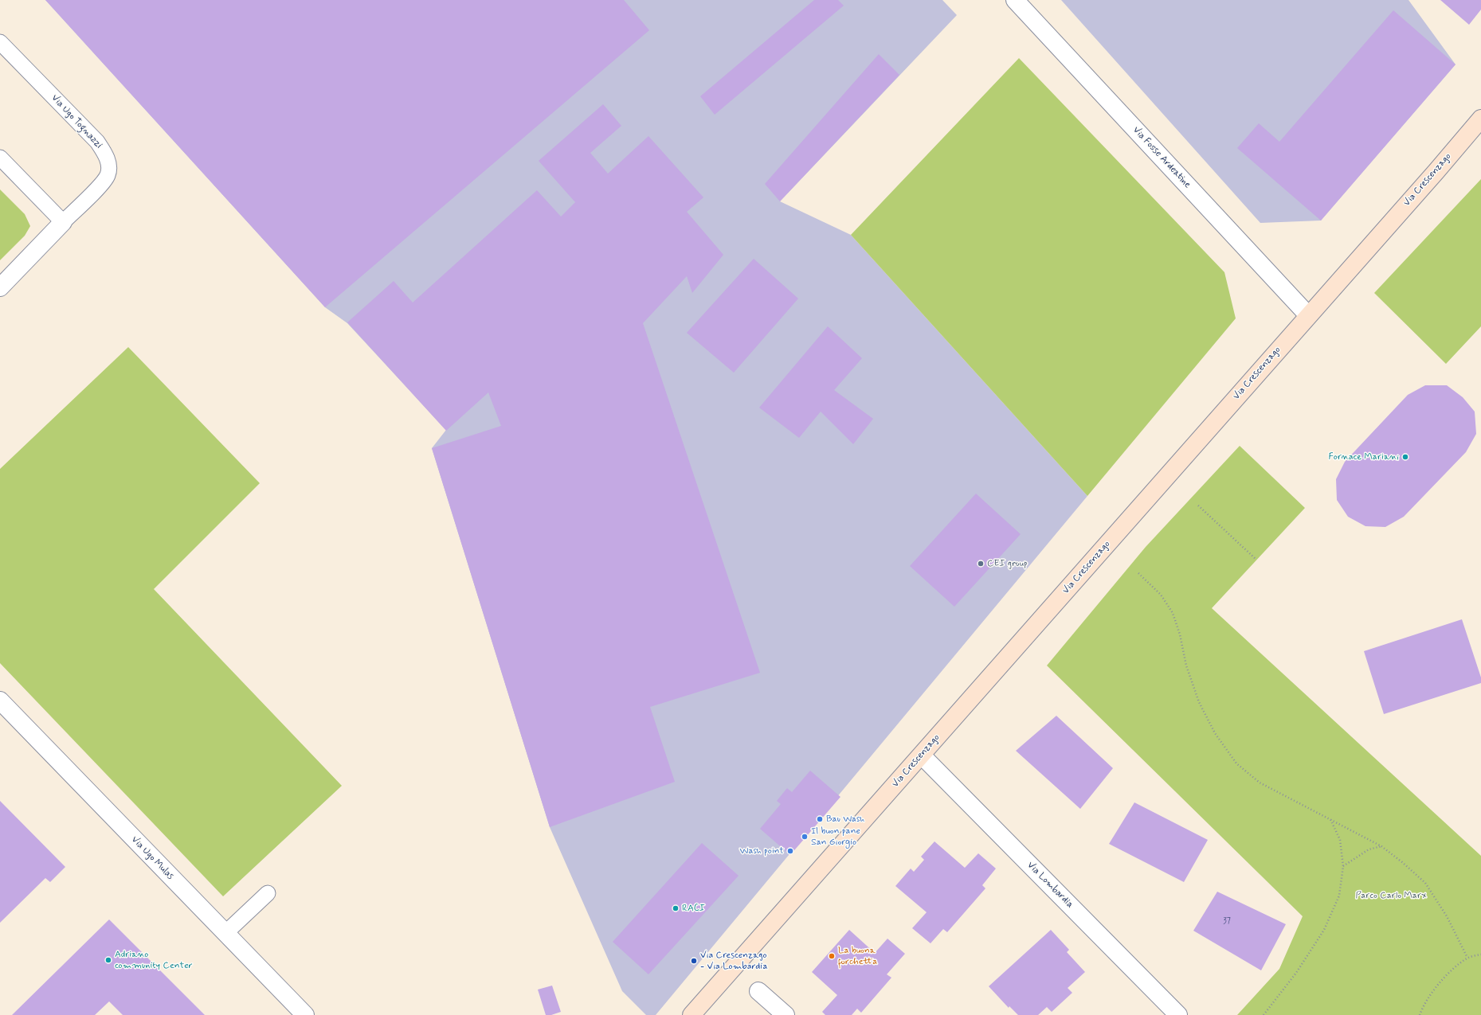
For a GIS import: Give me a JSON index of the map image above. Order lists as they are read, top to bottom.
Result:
{
  "streets": {
    "street": [
      "Via Ugo Tognazzi",
      "Via Fosse Ardeatine",
      "Via Crescenzago",
      "Via Ugo Mulas",
      "Via Lombardia"
    ]
  },
  "crossings": [
    ["Via Fosse Ardeatine", "Via Crescenzago"],
    ["Via Crescenzago", "Via Lombardia"]
  ],
  "parks": ["Parco Carlo Marx"],
  "places": [
    "Fornace Mariani",
    "CEI group",
    "Bau Wash",
    "Il buon pane San Giorgio",
    "Wash point",
    "RACI",
    "La buona forchetta",
    "Adriano community Center",
    "Via Crescenzago - Via Lombardia"
  ],
  "house_numbers": ["37"]
}
